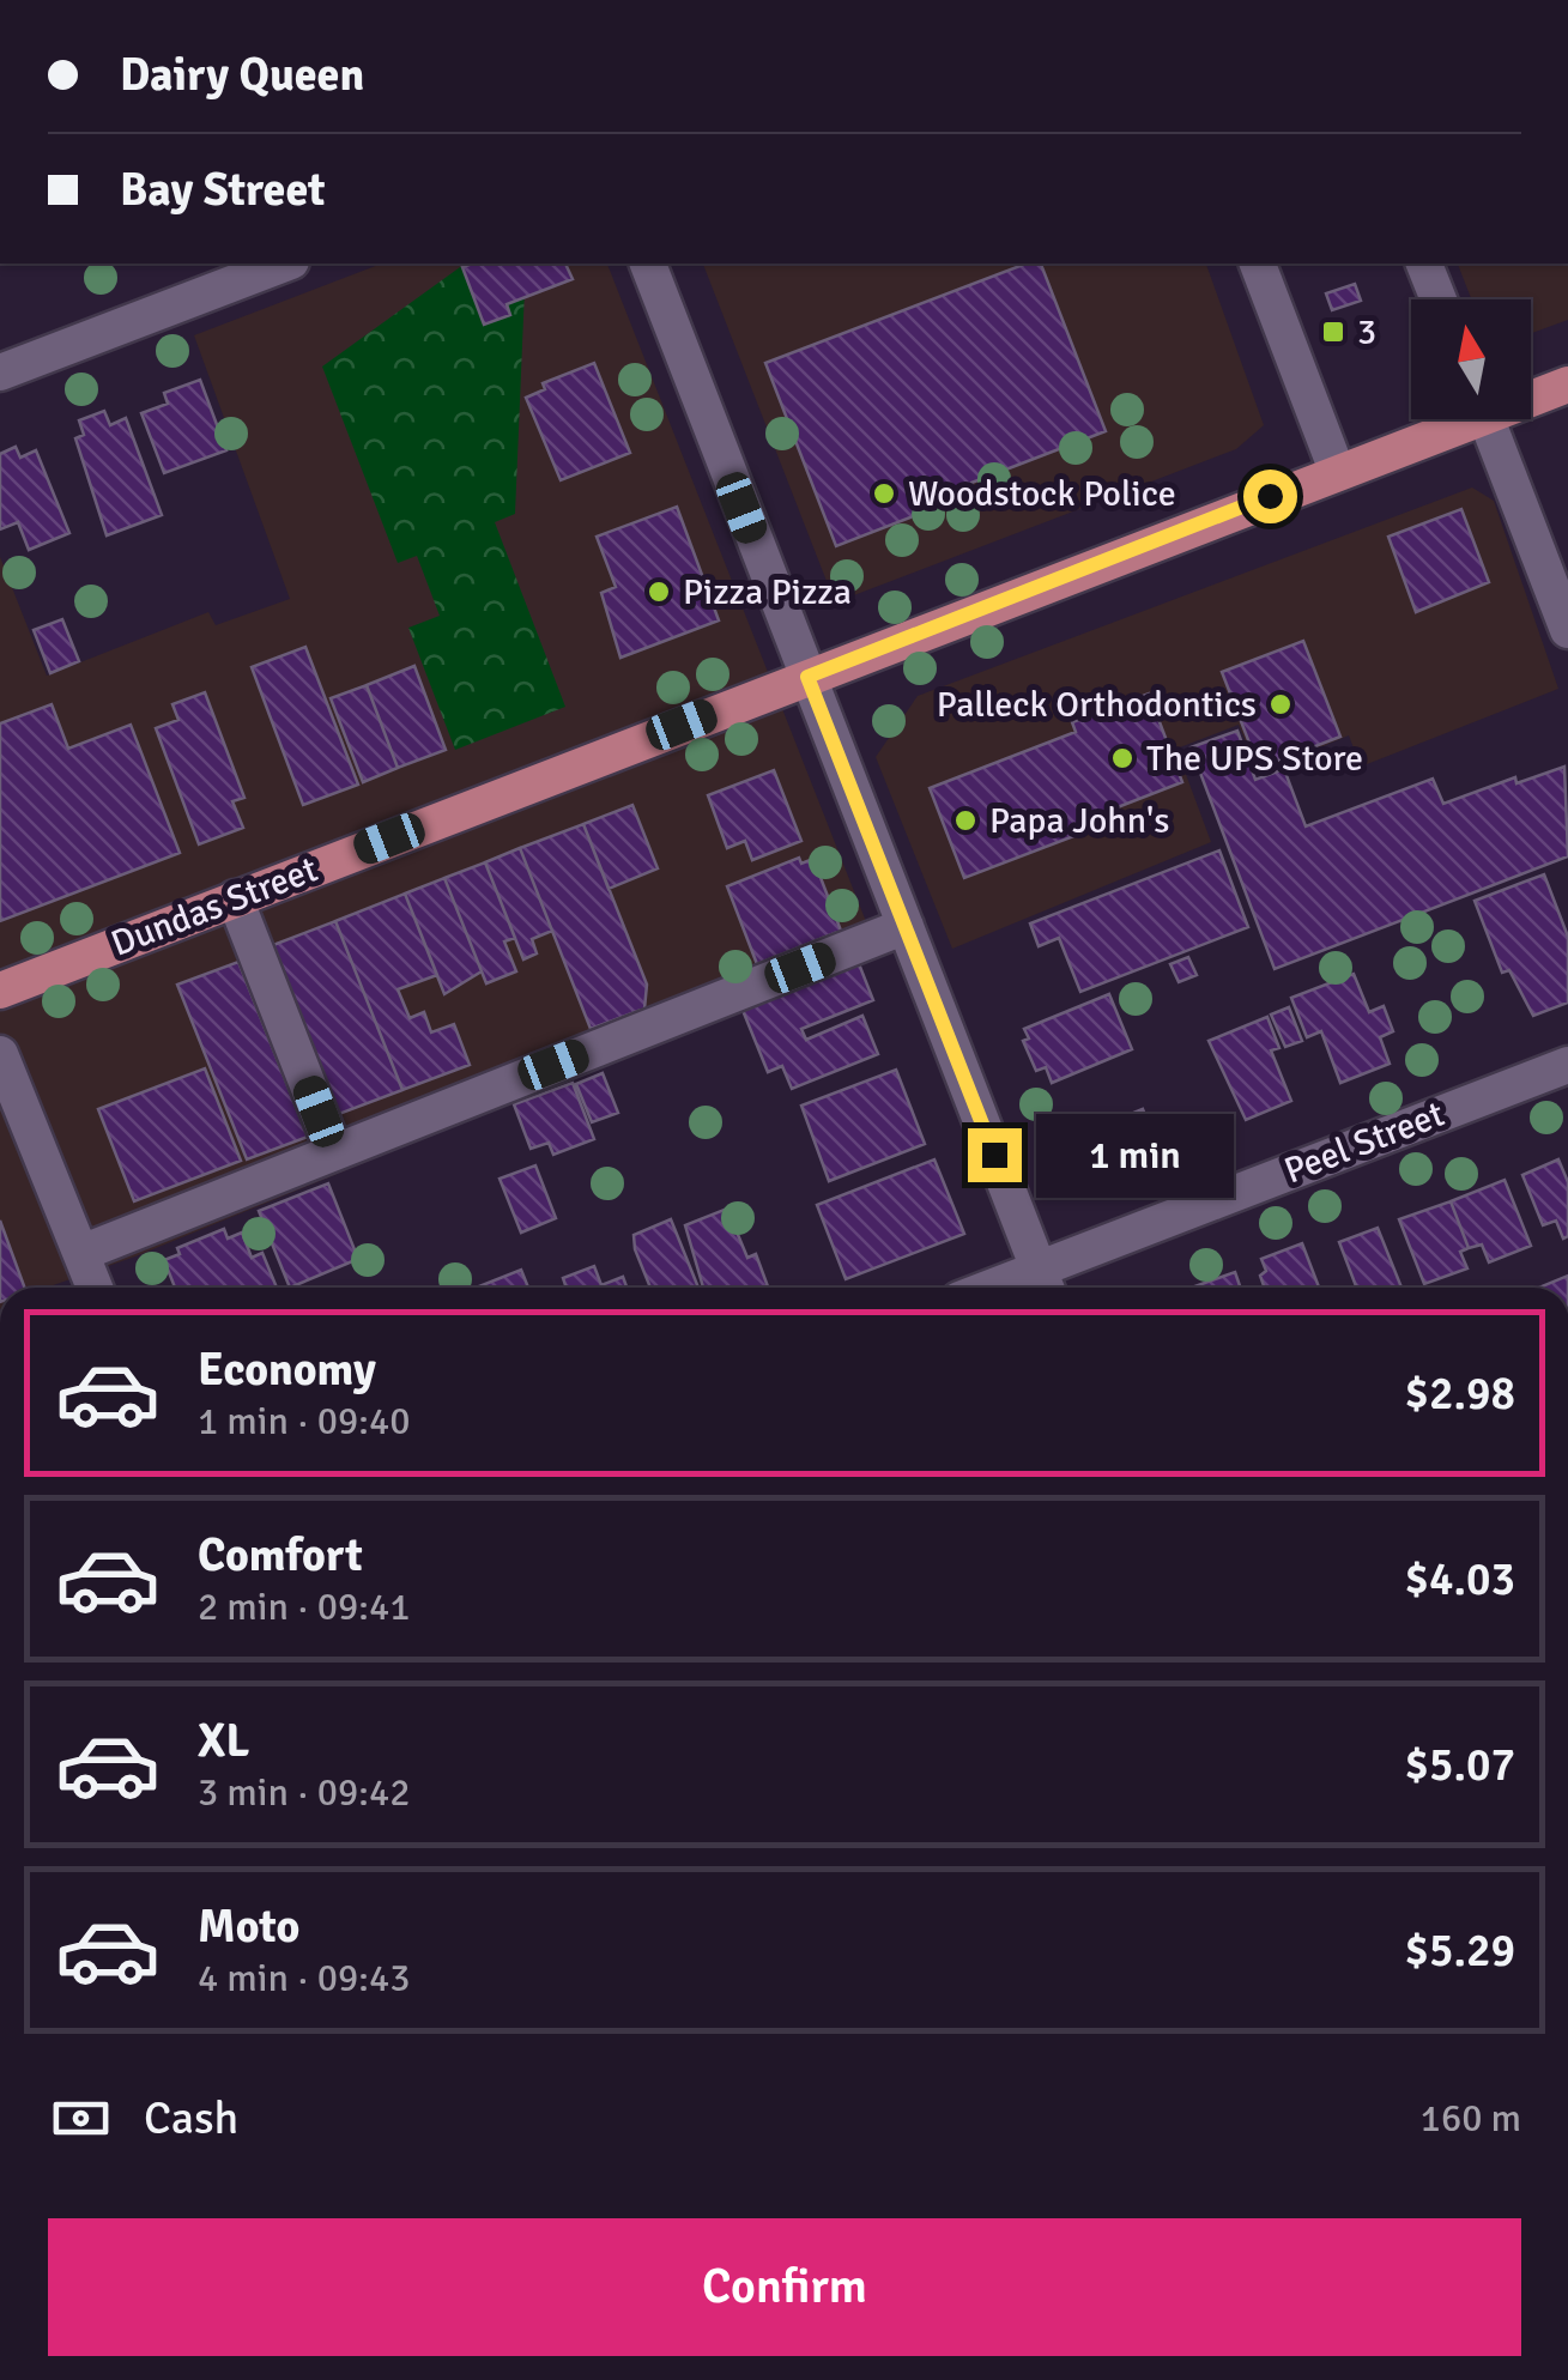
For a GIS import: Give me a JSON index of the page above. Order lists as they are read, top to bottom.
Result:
{
  "streets": {
    "main road": ["Dundas Street"],
    "street": ["Peel Street"]
  },
  "places": {
    "transit": ["3"],
    "other": [
      "Woodstock Police",
      "Pizza Pizza",
      "Palleck Orthodontics",
      "The UPS Store",
      "Papa John's"
    ]
  },
  "north": "top",
  "page": {
    "banner": ["Dairy Queen", "Bay Street"],
    "bubble": "1 min",
    "list": [
      {
        "name": "Economy",
        "note": "1 min · 09:40",
        "value": "$2.98"
      },
      {
        "name": "Comfort",
        "note": "2 min · 09:41",
        "value": "$4.03"
      },
      {
        "name": "XL",
        "note": "3 min · 09:42",
        "value": "$5.07"
      },
      {
        "name": "Moto",
        "note": "4 min · 09:43",
        "value": "$5.29"
      }
    ],
    "pay": ["Cash", "160 m"],
    "buttons": "Confirm"
  }
}
